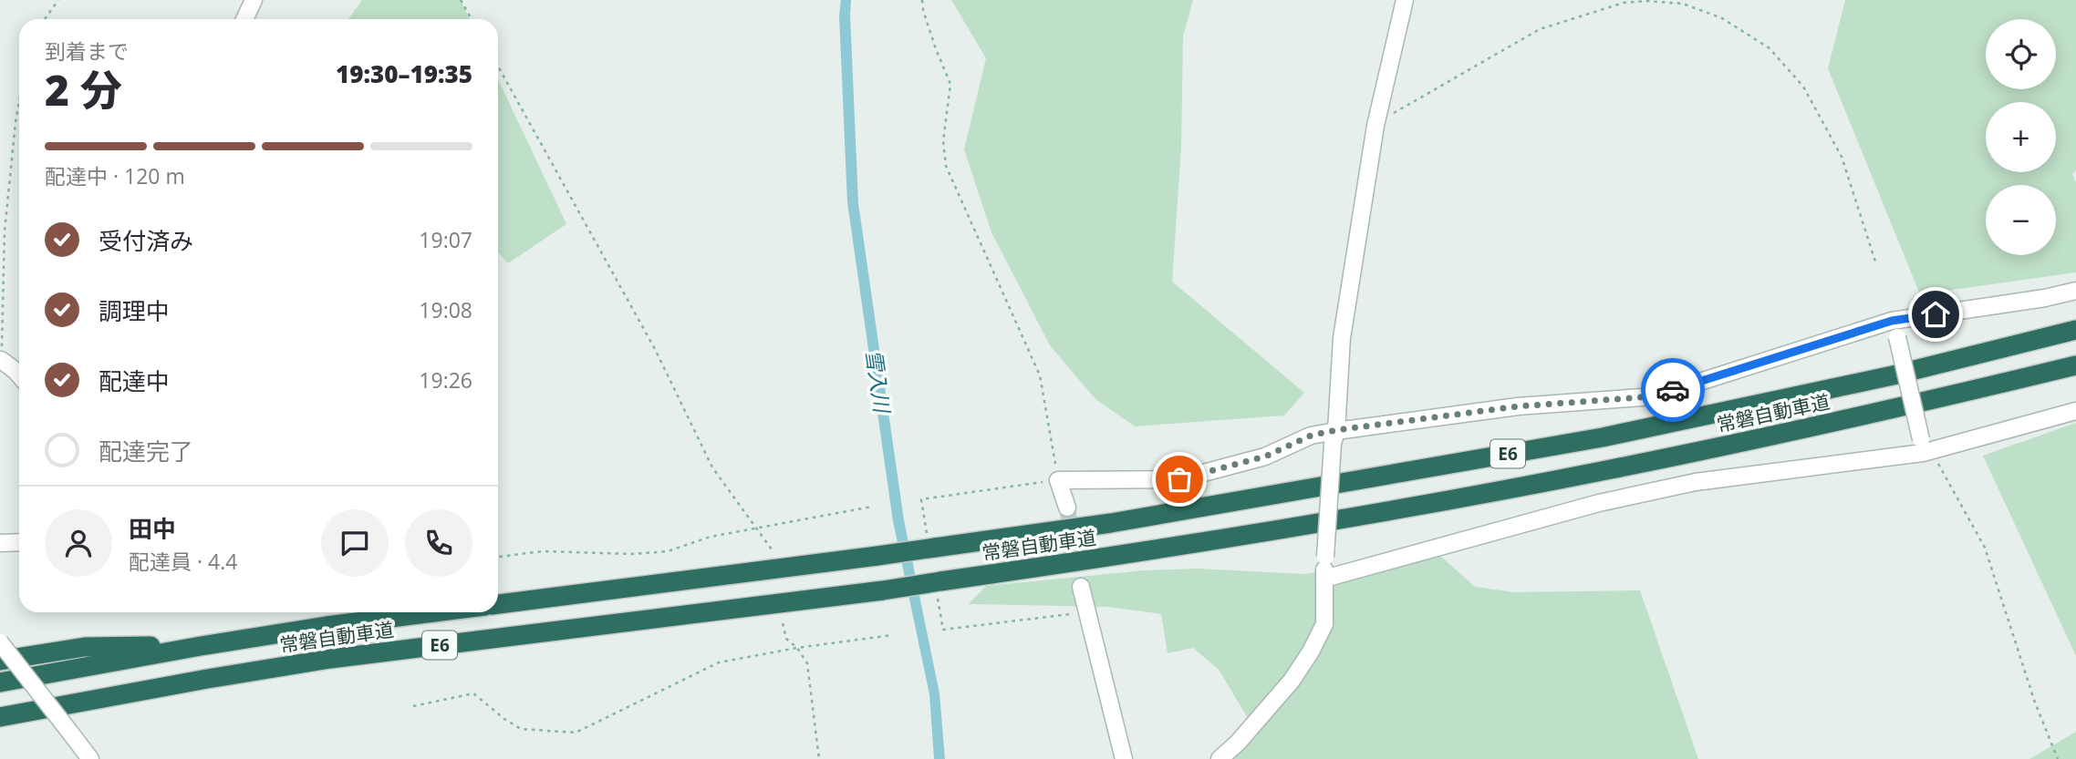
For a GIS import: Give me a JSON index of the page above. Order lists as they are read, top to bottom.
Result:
{
  "streets": {
    "highway": ["常磐自動車道", "E6"]
  },
  "water": ["雪入川"],
  "page": {
    "map_buttons": ["+", "−"],
    "heading": ["2 分", "到着まで", "19:30–19:35"],
    "panel": ["田中", "配達員 · 4.4"],
    "bar": "配達中 · 120 m",
    "list": [
      ["受付済み", "19:07"],
      ["調理中", "19:08"],
      ["配達中", "19:26"],
      "配達完了"
    ]
  }
}
